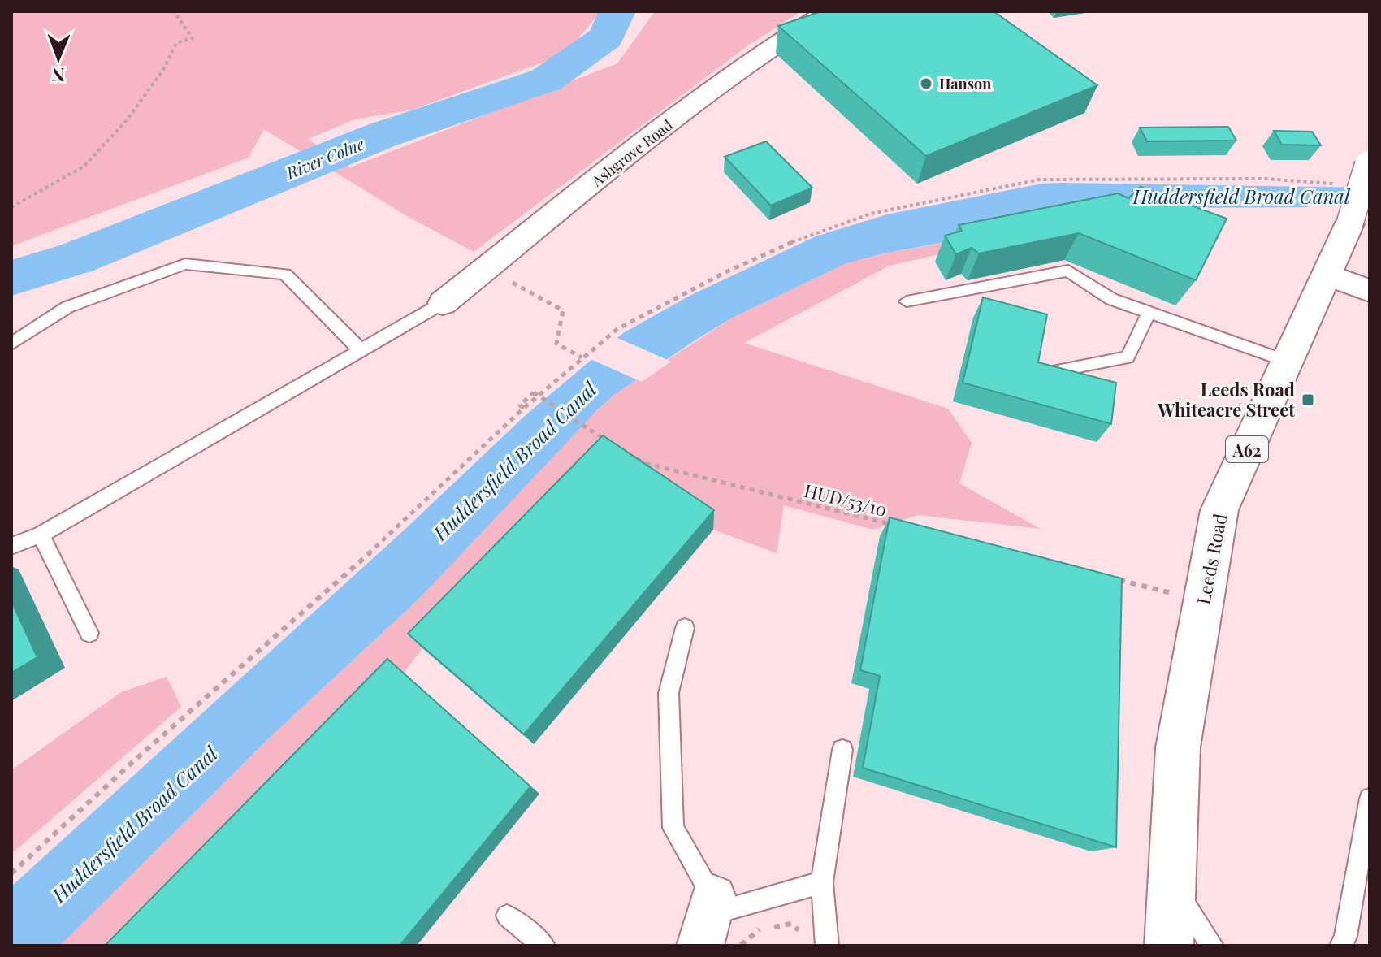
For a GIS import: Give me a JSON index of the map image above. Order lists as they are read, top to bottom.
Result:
{
  "streets": {
    "main road": ["A62", "Leeds Road"],
    "street": ["Ashgrove Road"],
    "path": ["HUD/53/10"]
  },
  "water": ["River Colne", "Huddersfield Broad Canal"],
  "places": {
    "other": ["Hanson"],
    "transit": ["Leeds Road Whiteacre Street"]
  },
  "north": "bottom"
}
